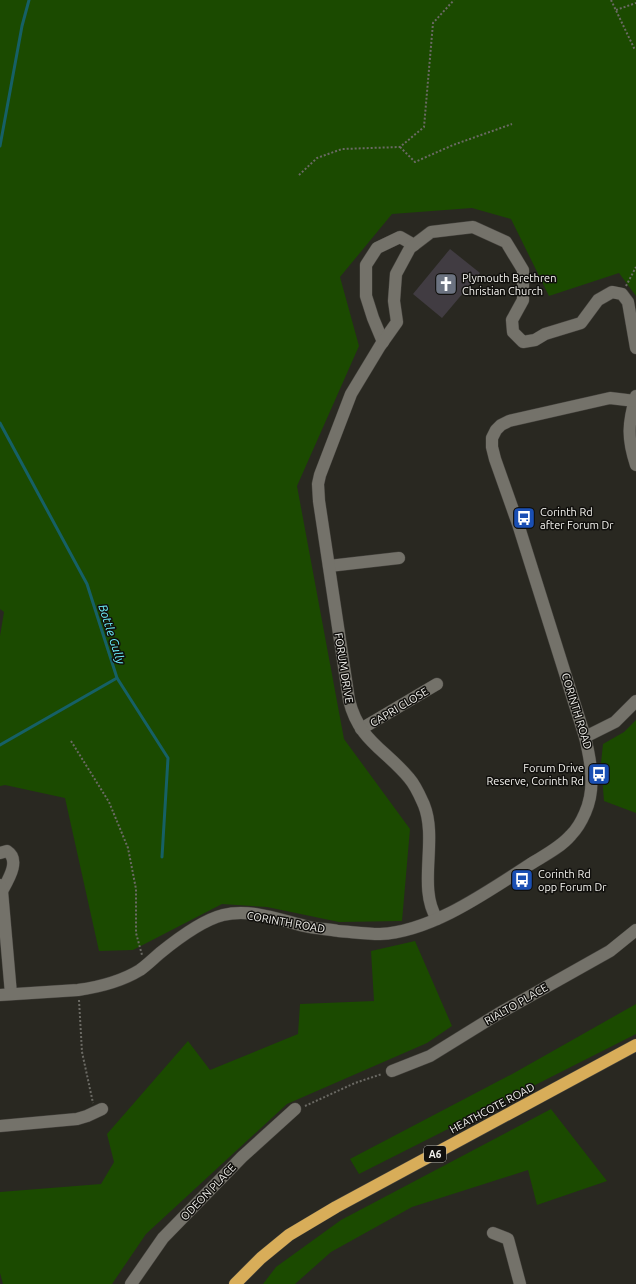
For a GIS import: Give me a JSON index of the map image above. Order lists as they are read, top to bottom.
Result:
{
  "streets": {
    "highway": ["HEATHCOTE ROAD", "A6"],
    "street": [
      "FORUM DRIVE",
      "CAPRI CLOSE",
      "CORINTH ROAD",
      "RIALTO PLACE",
      "ODEON PLACE"
    ]
  },
  "crossings": [
    ["FORUM DRIVE", "CAPRI CLOSE"],
    ["FORUM DRIVE", "CORINTH ROAD"]
  ],
  "water": ["Bottle Gully"],
  "places": {
    "church": ["Plymouth Brethren Christian Church"],
    "bus stop": ["Corinth Rd after Forum Dr", "Forum Drive Reserve, Corinth Rd", "Corinth Rd opp Forum Dr"]
  }
}
